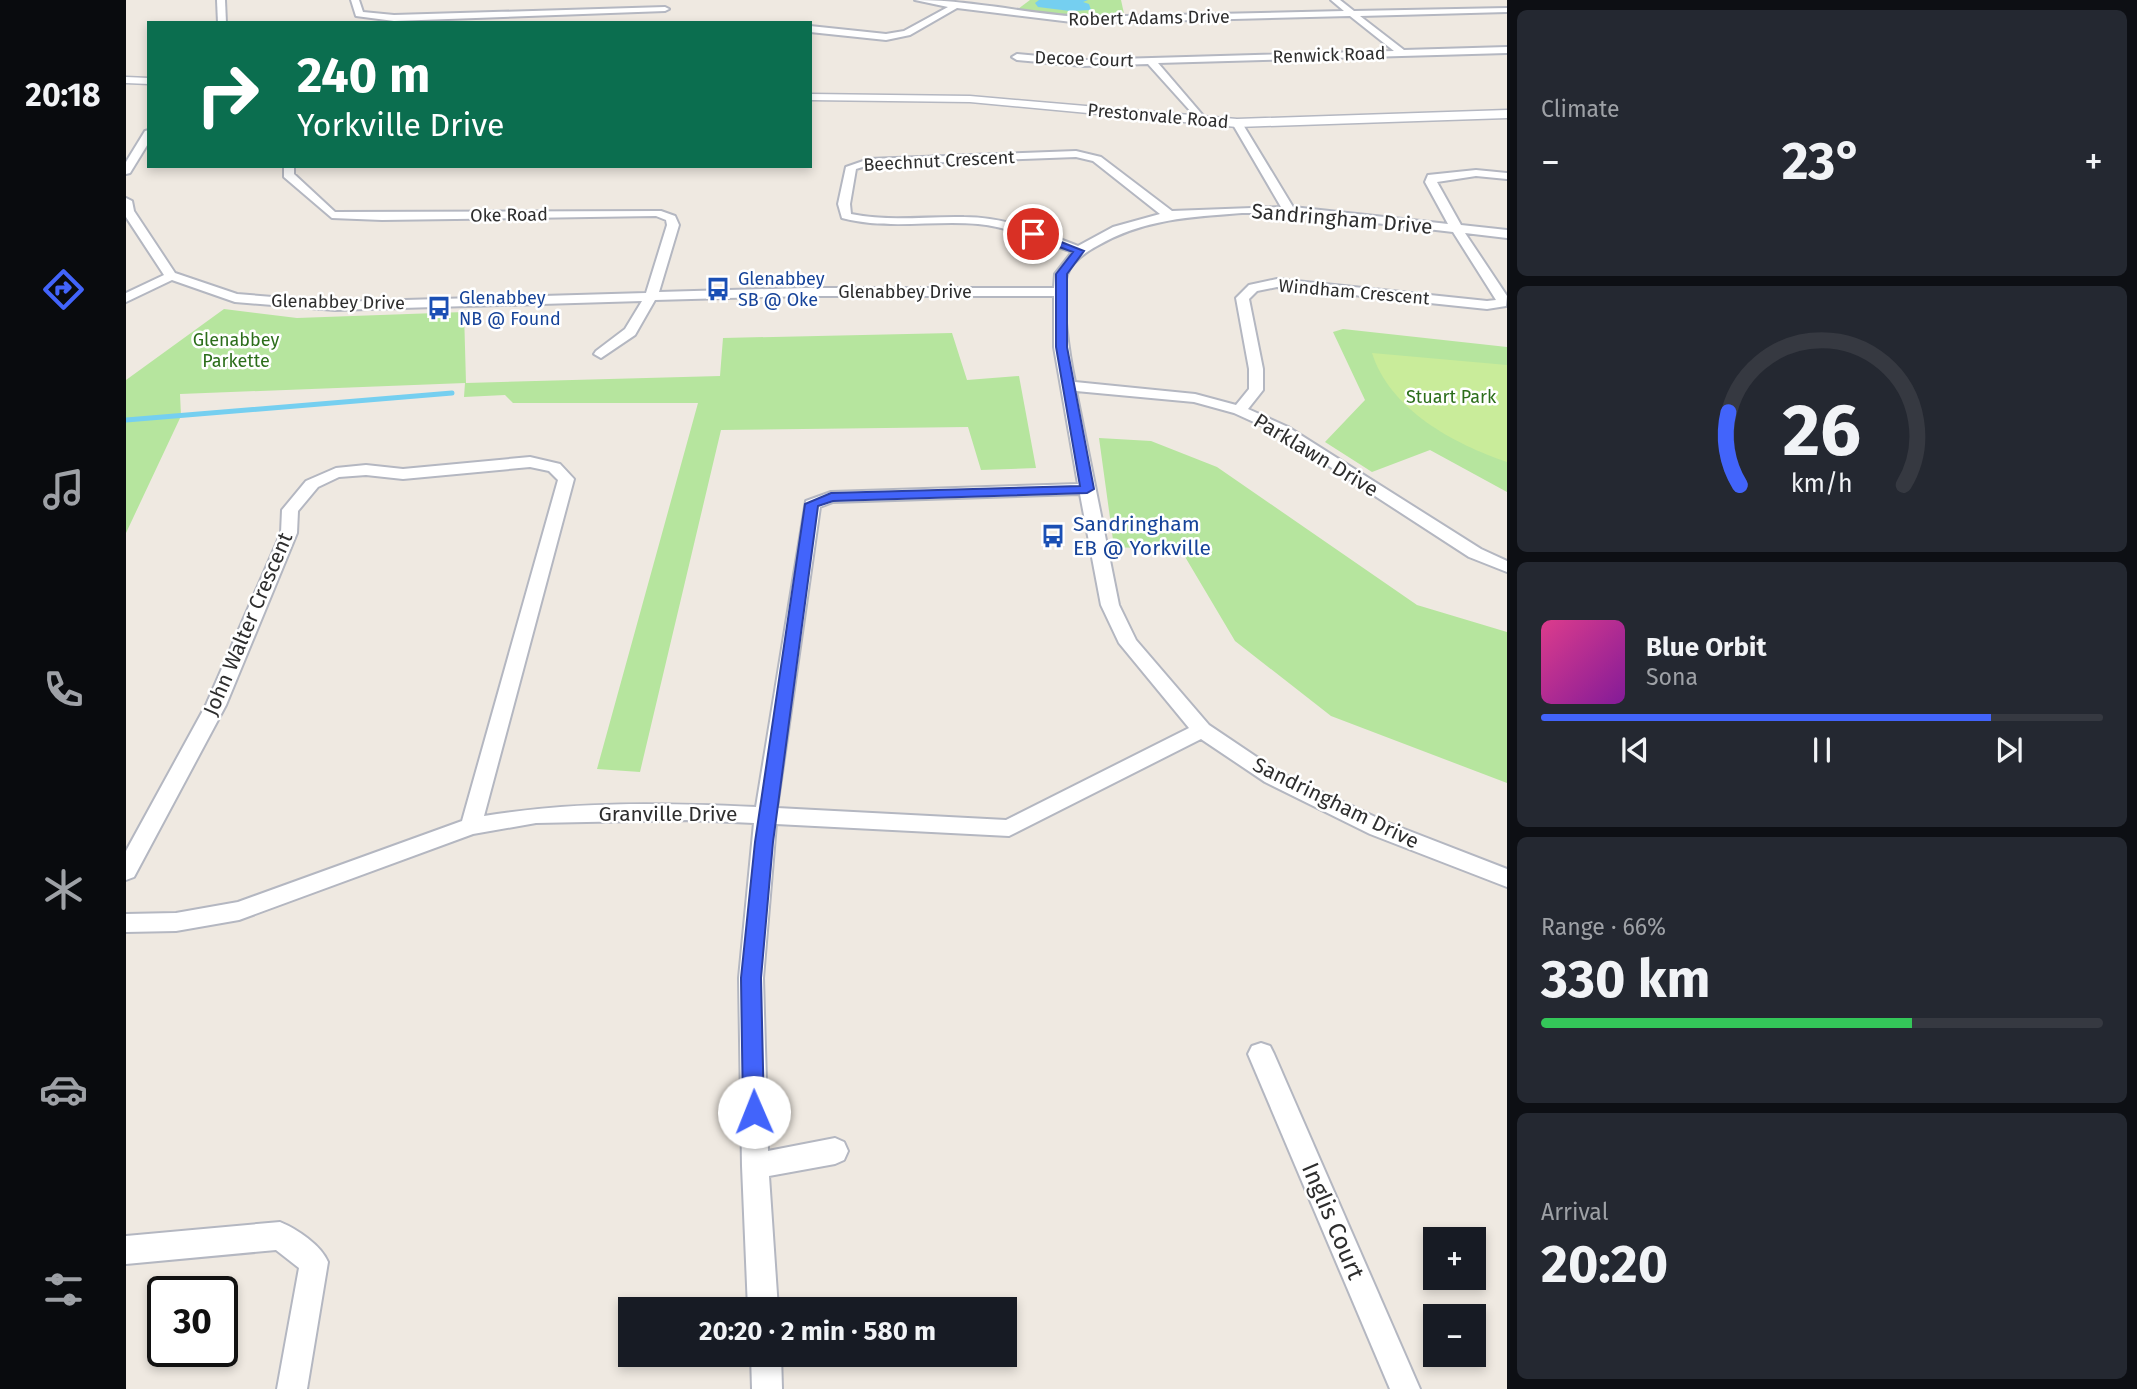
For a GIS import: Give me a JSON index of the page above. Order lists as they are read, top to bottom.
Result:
{
  "streets": {
    "street": [
      "Robert Adams Drive",
      "Renwick Road",
      "Decoe Court",
      "Prestonvale Road",
      "Beechnut Crescent",
      "Oke Road",
      "Sandringham Drive",
      "Glenabbey Drive",
      "Windham Crescent",
      "Parklawn Drive",
      "John Walter Crescent",
      "Granville Drive",
      "Inglis Court"
    ]
  },
  "crossings": [
    ["Renwick Road", "Decoe Court"],
    ["Beechnut Crescent", "Sandringham Drive"],
    ["Oke Road", "Glenabbey Drive"],
    ["Sandringham Drive", "Glenabbey Drive"],
    ["Sandringham Drive", "Windham Crescent"],
    ["Sandringham Drive", "Parklawn Drive"],
    ["Sandringham Drive", "Granville Drive"],
    ["Windham Crescent", "Parklawn Drive"],
    ["John Walter Crescent", "Granville Drive"]
  ],
  "parks": ["Glenabbey Parkette", "Stuart Park"],
  "places": {
    "bus stop": ["Glenabbey SB @ Oke", "Glenabbey NB @ Found", "Sandringham EB @ Yorkville"]
  },
  "page": {
    "tabs": "20:18",
    "tile": [
      "Climate",
      ["Range · 66%", "330 km"],
      ["Arrival", "20:20"]
    ],
    "turn": ["240 m", "Yorkville Drive"],
    "heat": ["−", "23°", "+"],
    "song": ["Blue Orbit", "Sona"],
    "map_buttons": ["+", "−"],
    "limit": "30",
    "trip": "20:20 · 2 min · 580 m",
    "gauge": ["26", "km/h"]
  }
}
